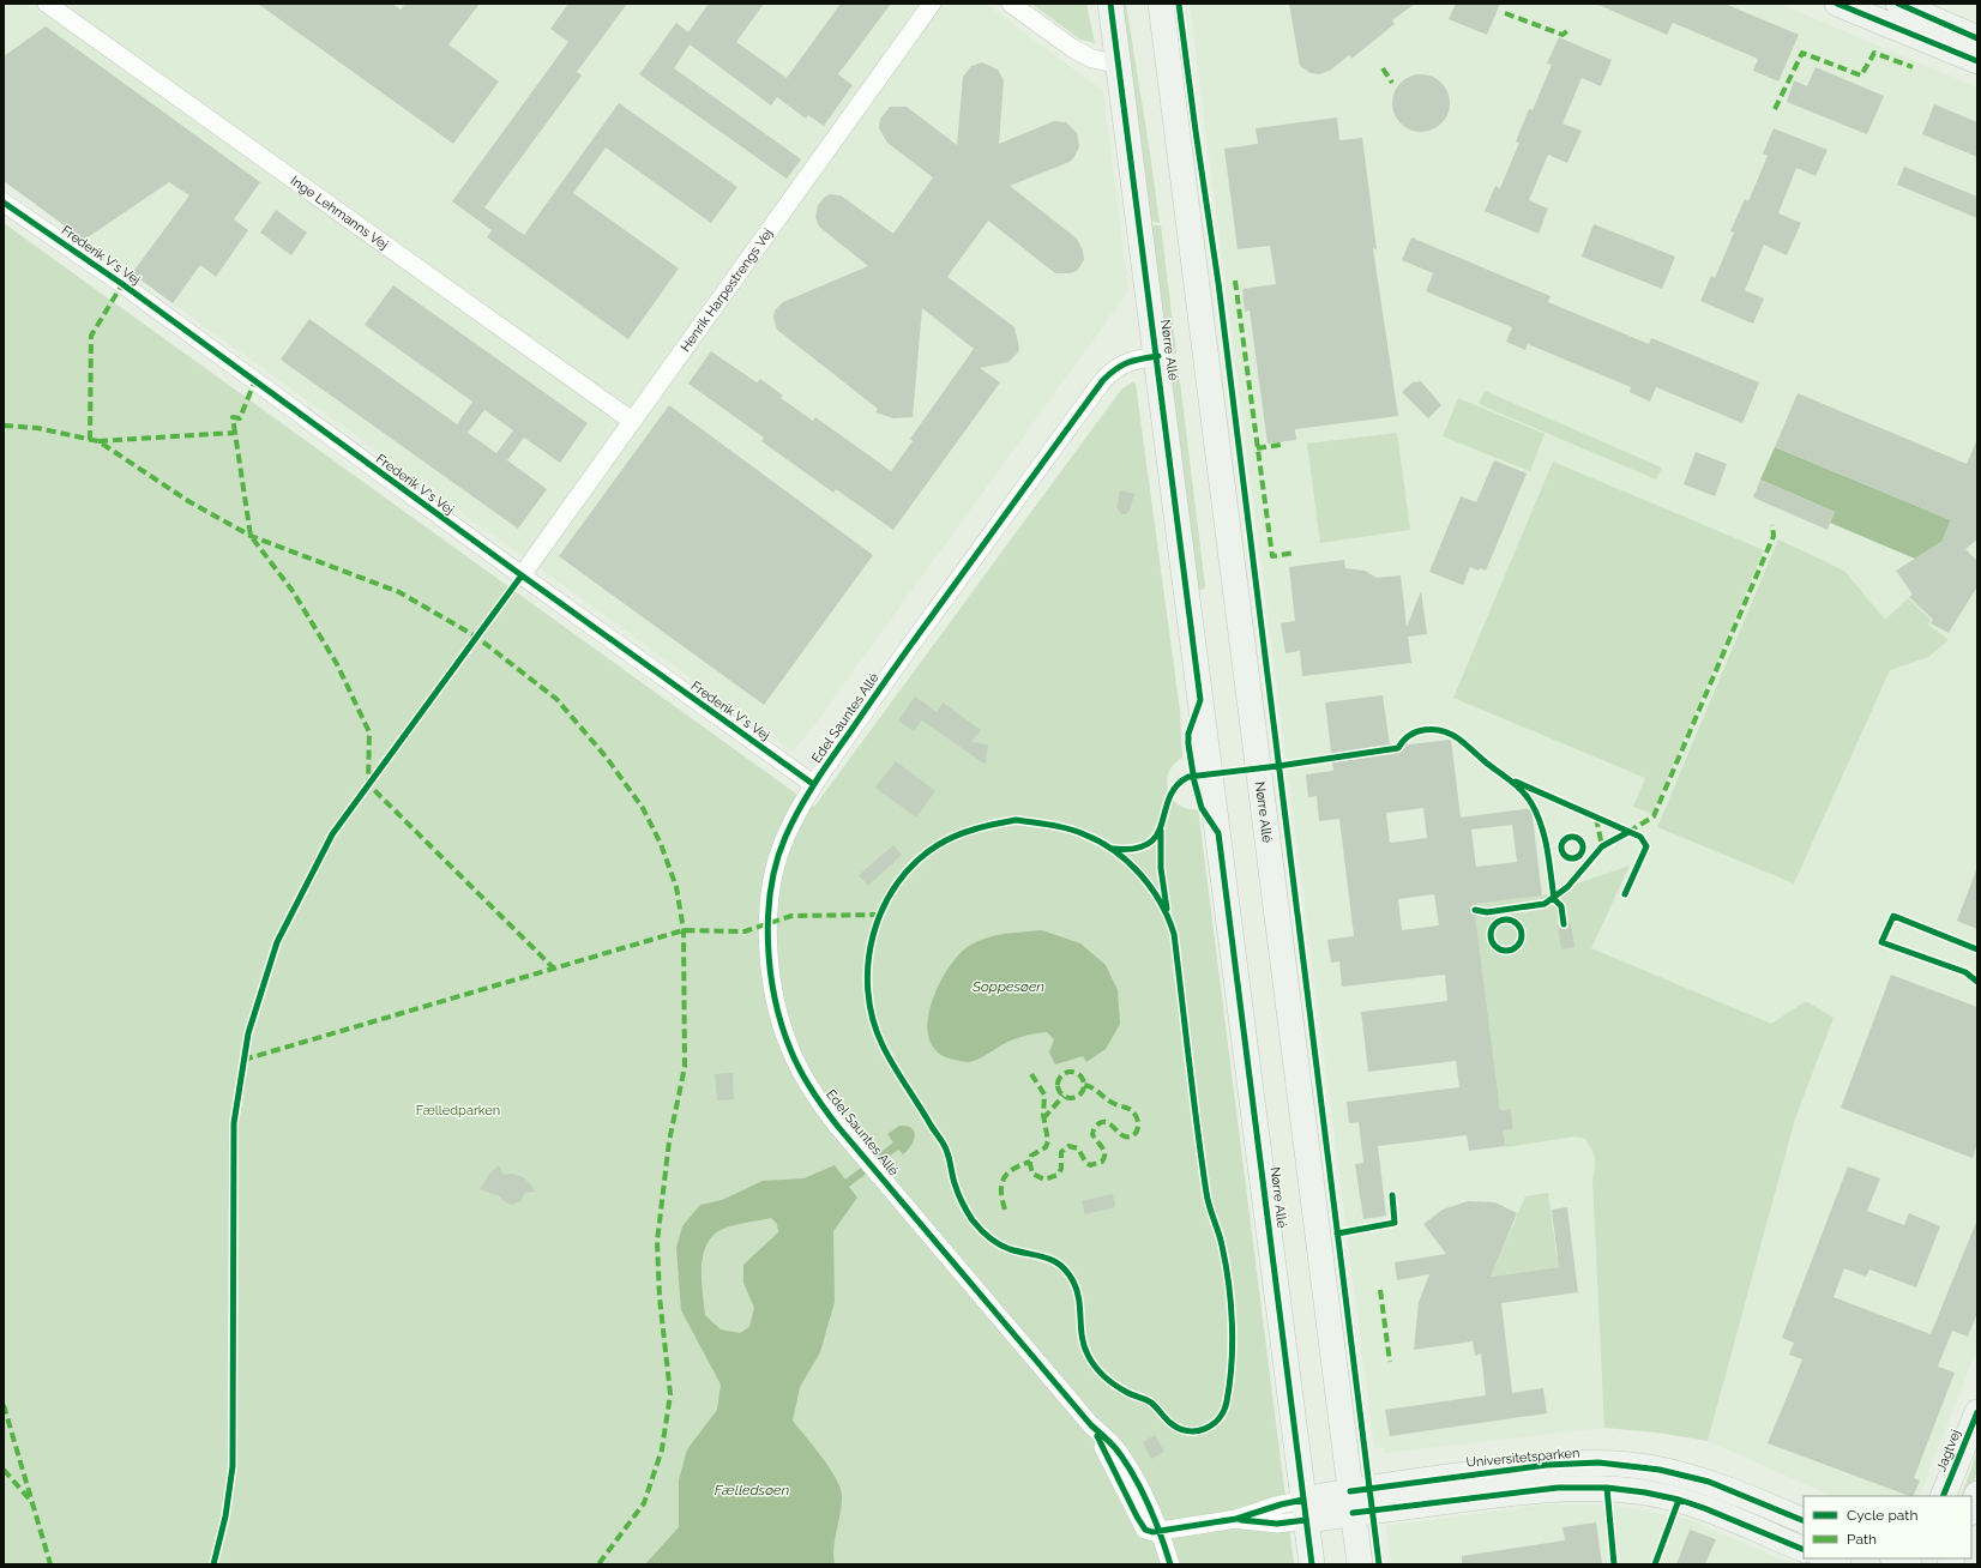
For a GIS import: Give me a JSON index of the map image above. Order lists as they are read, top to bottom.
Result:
{
  "streets": {
    "street": [
      "Inge Lehmanns Vej",
      "Frederik V's Vej",
      "Henrik Harpestrengs Vej",
      "Nørre Allé",
      "Edel Sauntes Allé",
      "Jagtvej",
      "Universitetsparken"
    ]
  },
  "crossings": [
    ["Inge Lehmanns Vej", "Henrik Harpestrengs Vej"],
    ["Frederik V's Vej", "Henrik Harpestrengs Vej"],
    ["Frederik V's Vej", "Edel Sauntes Allé"],
    ["Nørre Allé", "Edel Sauntes Allé"],
    ["Nørre Allé", "Universitetsparken"],
    ["Edel Sauntes Allé", "Universitetsparken"]
  ],
  "water": ["Soppesøen", "Fælledsøen"],
  "parks": ["Fælledparken"],
  "legend": ["Cycle path", "Path"]
}
